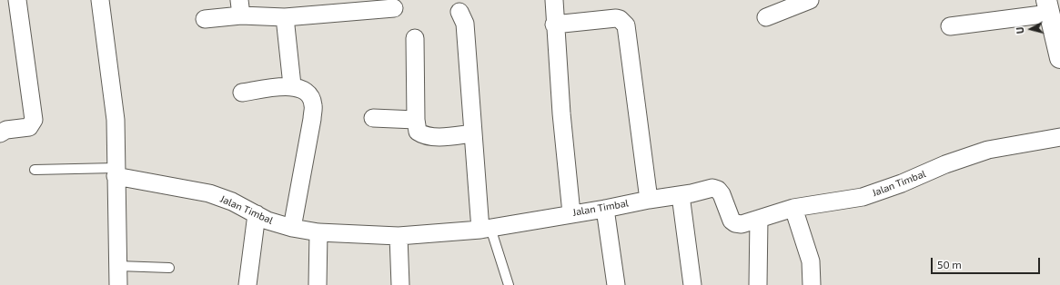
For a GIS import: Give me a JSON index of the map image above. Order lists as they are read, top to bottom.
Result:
{
  "streets": {
    "street": ["Jalan Timbal"]
  },
  "scale_bar": "50 m",
  "north": "left"
}
